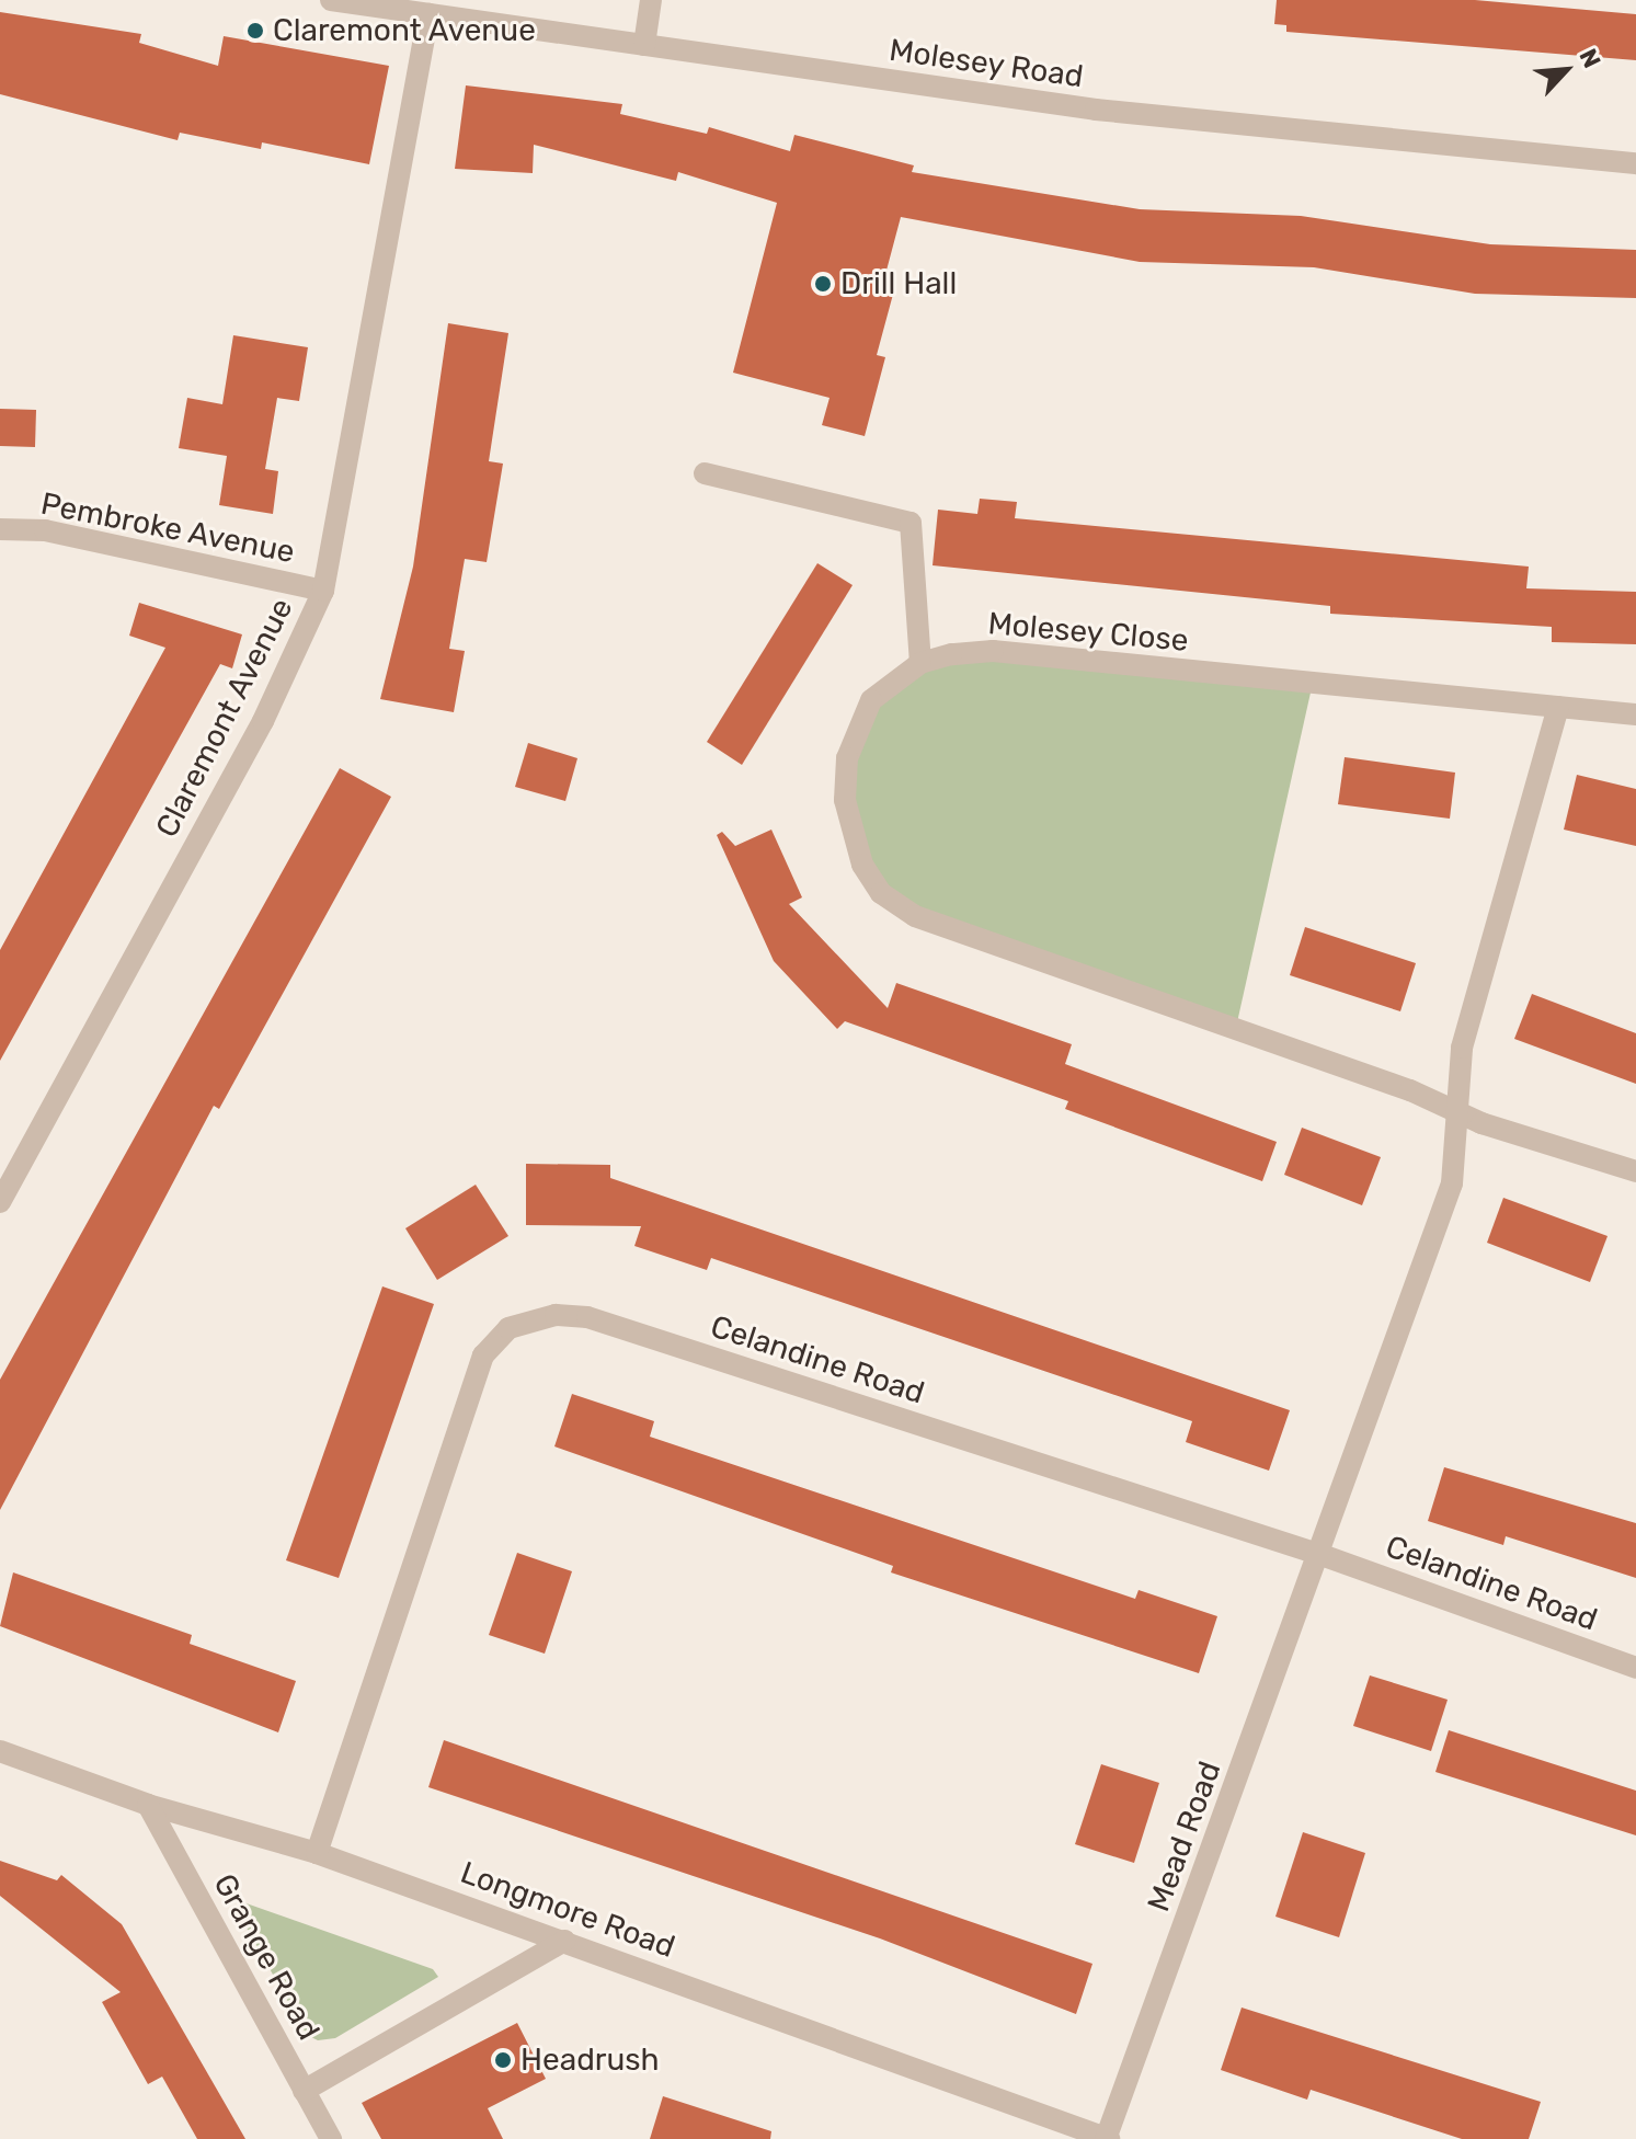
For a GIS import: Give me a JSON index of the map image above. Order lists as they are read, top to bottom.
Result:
{
  "streets": {
    "street": [
      "Molesey Road",
      "Pembroke Avenue",
      "Molesey Close",
      "Claremont Avenue",
      "Celandine Road",
      "Mead Road",
      "Longmore Road",
      "Grange Road"
    ]
  },
  "crossings": [
    ["Molesey Road", "Claremont Avenue"],
    ["Pembroke Avenue", "Claremont Avenue"],
    ["Molesey Close", "Mead Road"],
    ["Celandine Road", "Mead Road"],
    ["Celandine Road", "Longmore Road"],
    ["Mead Road", "Longmore Road"],
    ["Longmore Road", "Grange Road"]
  ],
  "places": ["Claremont Avenue", "Drill Hall", "Headrush"],
  "north": "top right"
}
